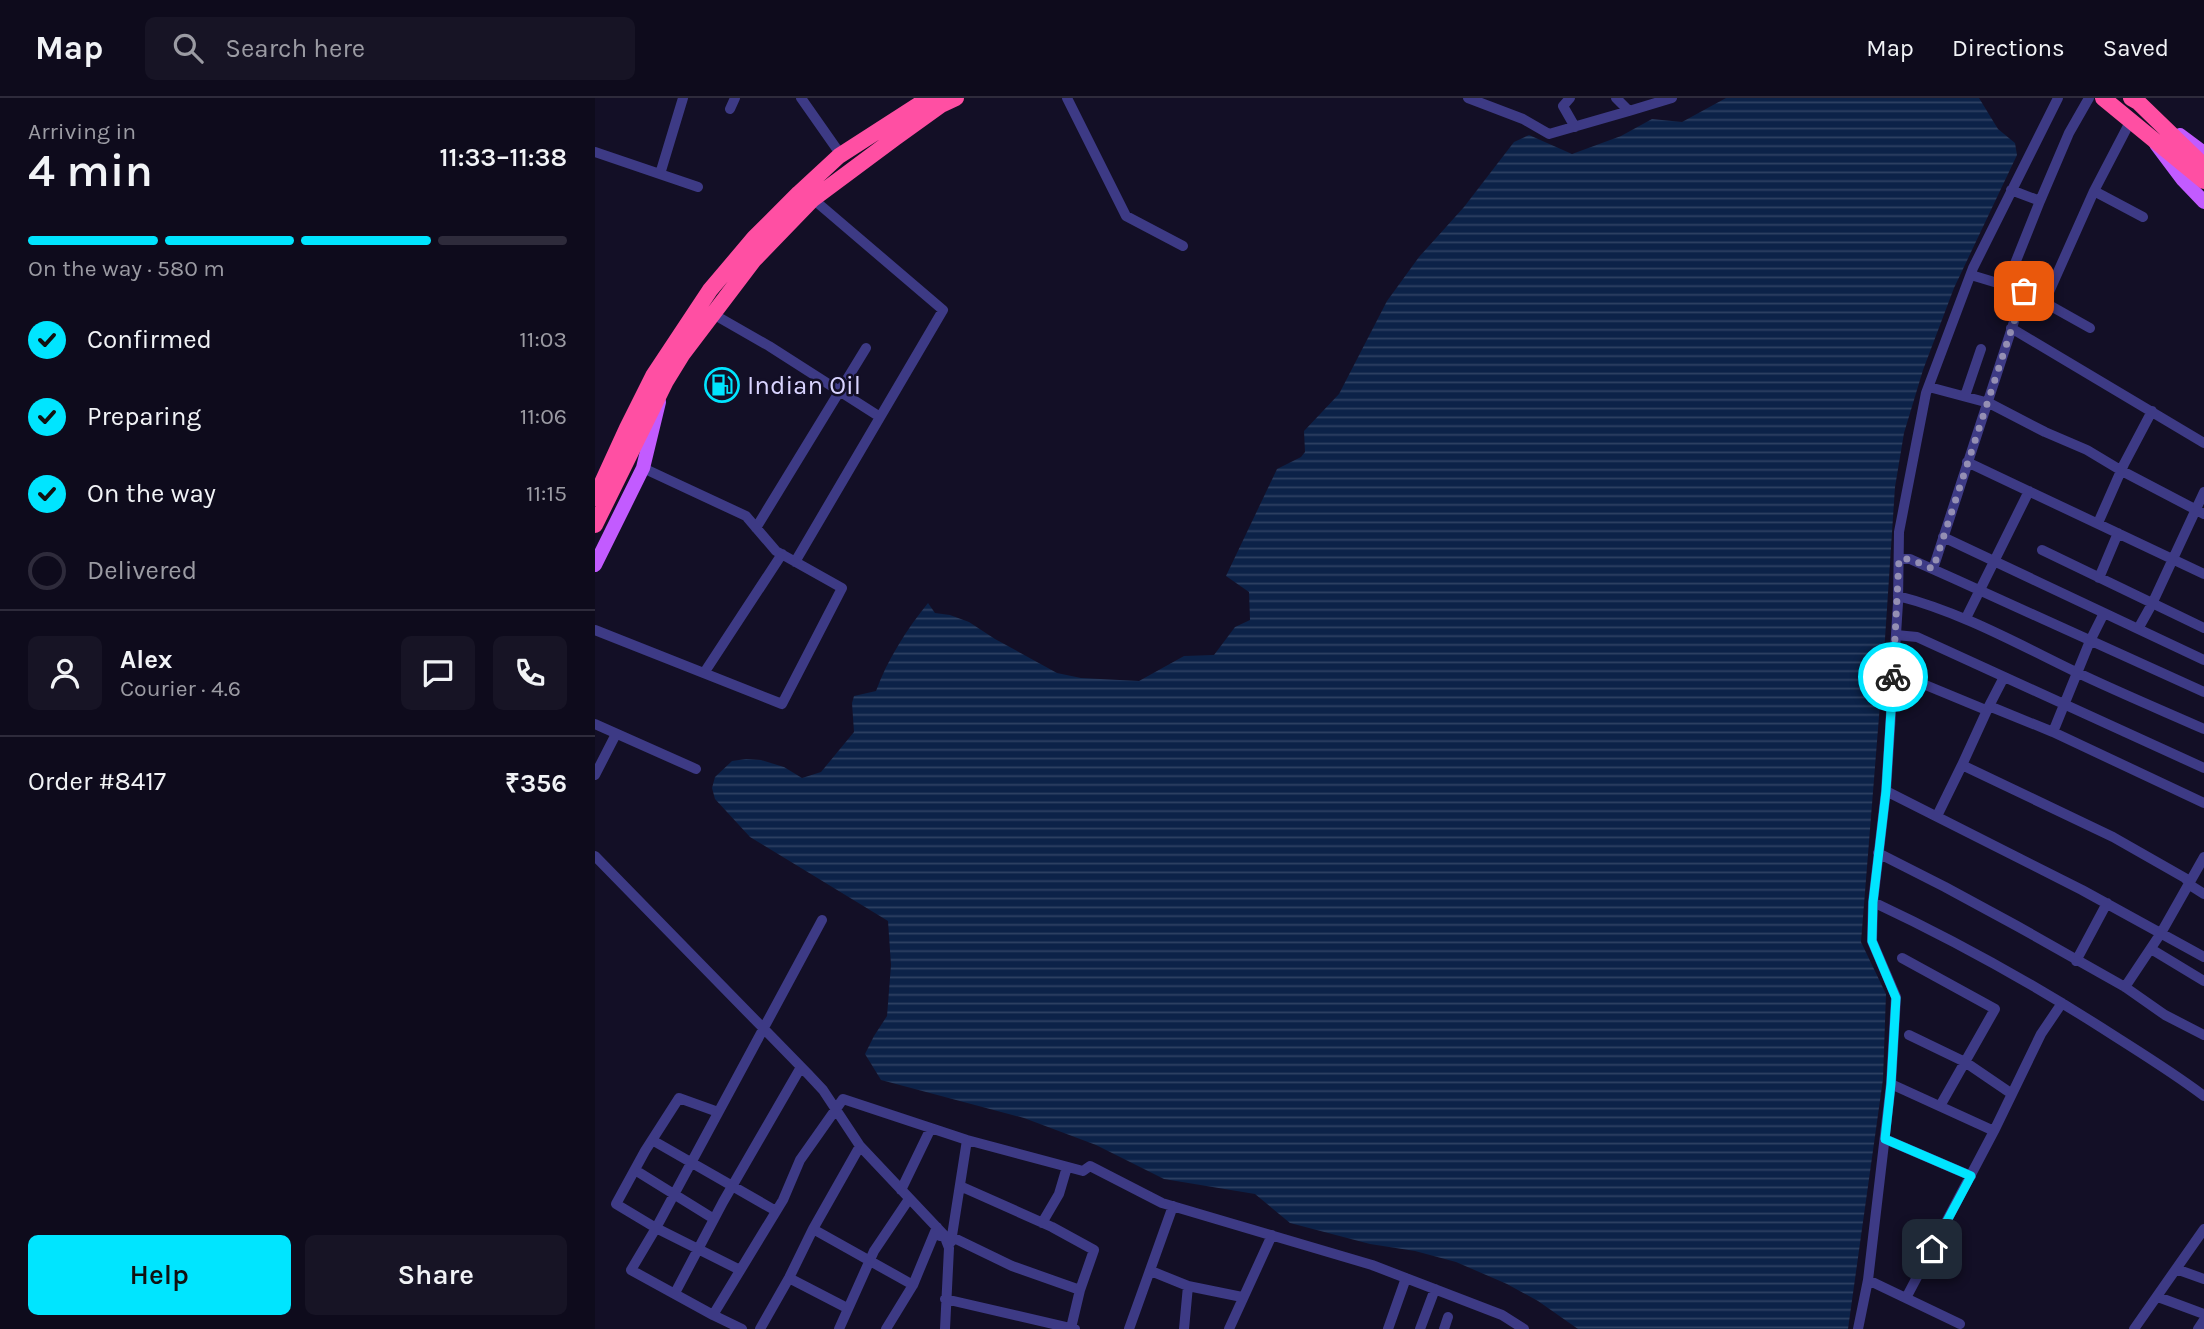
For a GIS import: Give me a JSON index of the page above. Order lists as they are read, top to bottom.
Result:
{
  "places": {
    "fuel station": ["Indian Oil"]
  },
  "page": {
    "header": "Map",
    "search": "Search here",
    "nav": ["Map", "Directions", "Saved"],
    "heading": ["4 min", "Arriving in", "11:33–11:38"],
    "panel": [
      "Alex",
      "Courier · 4.6",
      "Order #8417",
      "₹356"
    ],
    "bar": "On the way · 580 m",
    "list": [
      ["Confirmed", "11:03"],
      ["Preparing", "11:06"],
      ["On the way", "11:15"],
      "Delivered"
    ],
    "buttons": ["Help", "Share"]
  }
}
